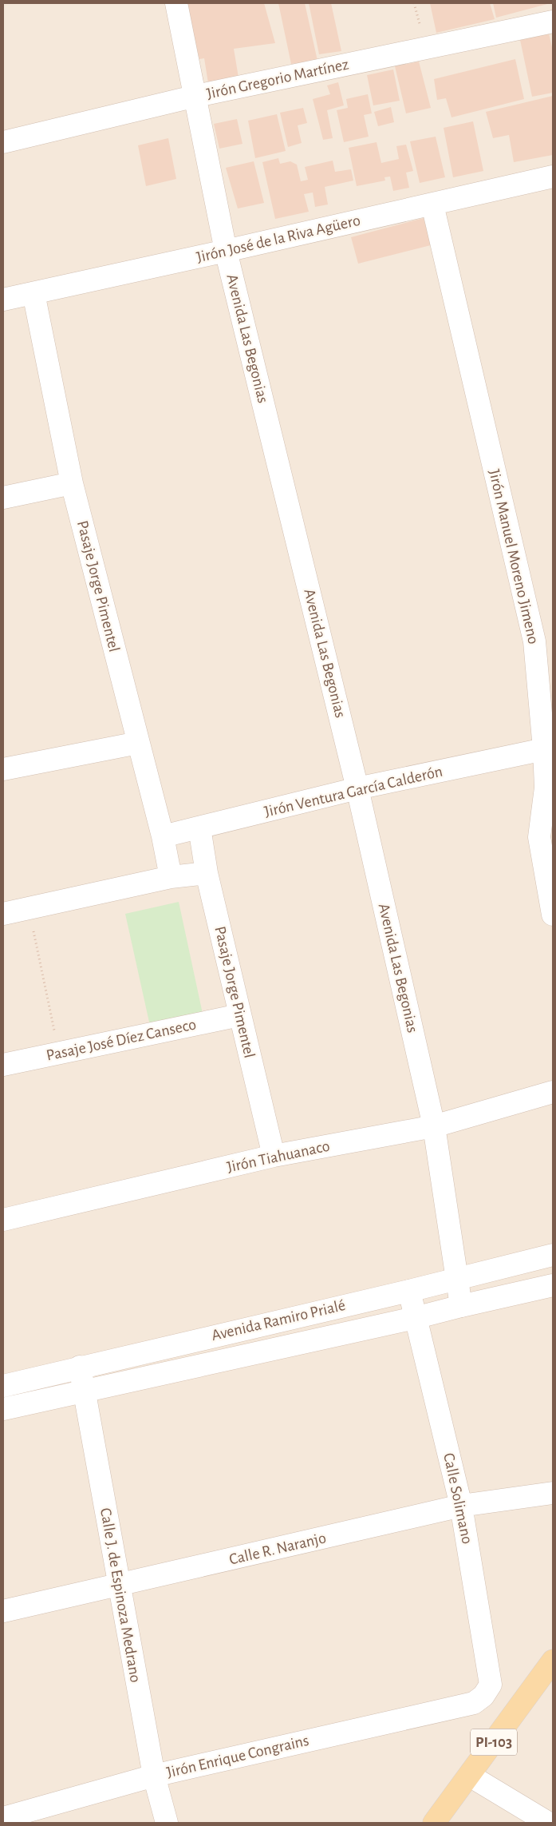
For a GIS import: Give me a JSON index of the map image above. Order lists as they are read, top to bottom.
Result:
{
  "streets": {
    "main road": ["PI-103"],
    "street": [
      "Jirón Gregorio Martínez",
      "Jirón José de la Riva Agüero",
      "Avenida Las Begonias",
      "Jirón Manuel Moreno Jimeno",
      "Pasaje Jorge Pimentel",
      "Jirón Ventura García Calderón",
      "Pasaje José Díez Canseco",
      "Jirón Tiahuanaco",
      "Avenida Ramiro Prialé",
      "Calle Solimano",
      "Calle R. Naranjo",
      "Calle J. de Espinoza Medrano",
      "Jirón Enrique Congrains"
    ]
  },
  "crossings": [
    ["Jirón Gregorio Martínez", "Avenida Las Begonias"],
    ["Jirón José de la Riva Agüero", "Avenida Las Begonias"],
    ["Jirón José de la Riva Agüero", "Jirón Manuel Moreno Jimeno"],
    ["Jirón José de la Riva Agüero", "Pasaje Jorge Pimentel"],
    ["Avenida Las Begonias", "Jirón Ventura García Calderón"],
    ["Avenida Las Begonias", "Jirón Tiahuanaco"],
    ["Avenida Las Begonias", "Avenida Ramiro Prialé"],
    ["Jirón Manuel Moreno Jimeno", "Jirón Ventura García Calderón"],
    ["Pasaje Jorge Pimentel", "Jirón Ventura García Calderón"],
    ["Pasaje Jorge Pimentel", "Pasaje José Díez Canseco"],
    ["Pasaje Jorge Pimentel", "Jirón Tiahuanaco"],
    ["Avenida Ramiro Prialé", "Calle Solimano"],
    ["Avenida Ramiro Prialé", "Calle J. de Espinoza Medrano"],
    ["Calle Solimano", "Calle R. Naranjo"],
    ["Calle Solimano", "Jirón Enrique Congrains"],
    ["Calle R. Naranjo", "Calle J. de Espinoza Medrano"],
    ["Calle J. de Espinoza Medrano", "Jirón Enrique Congrains"]
  ]
}
